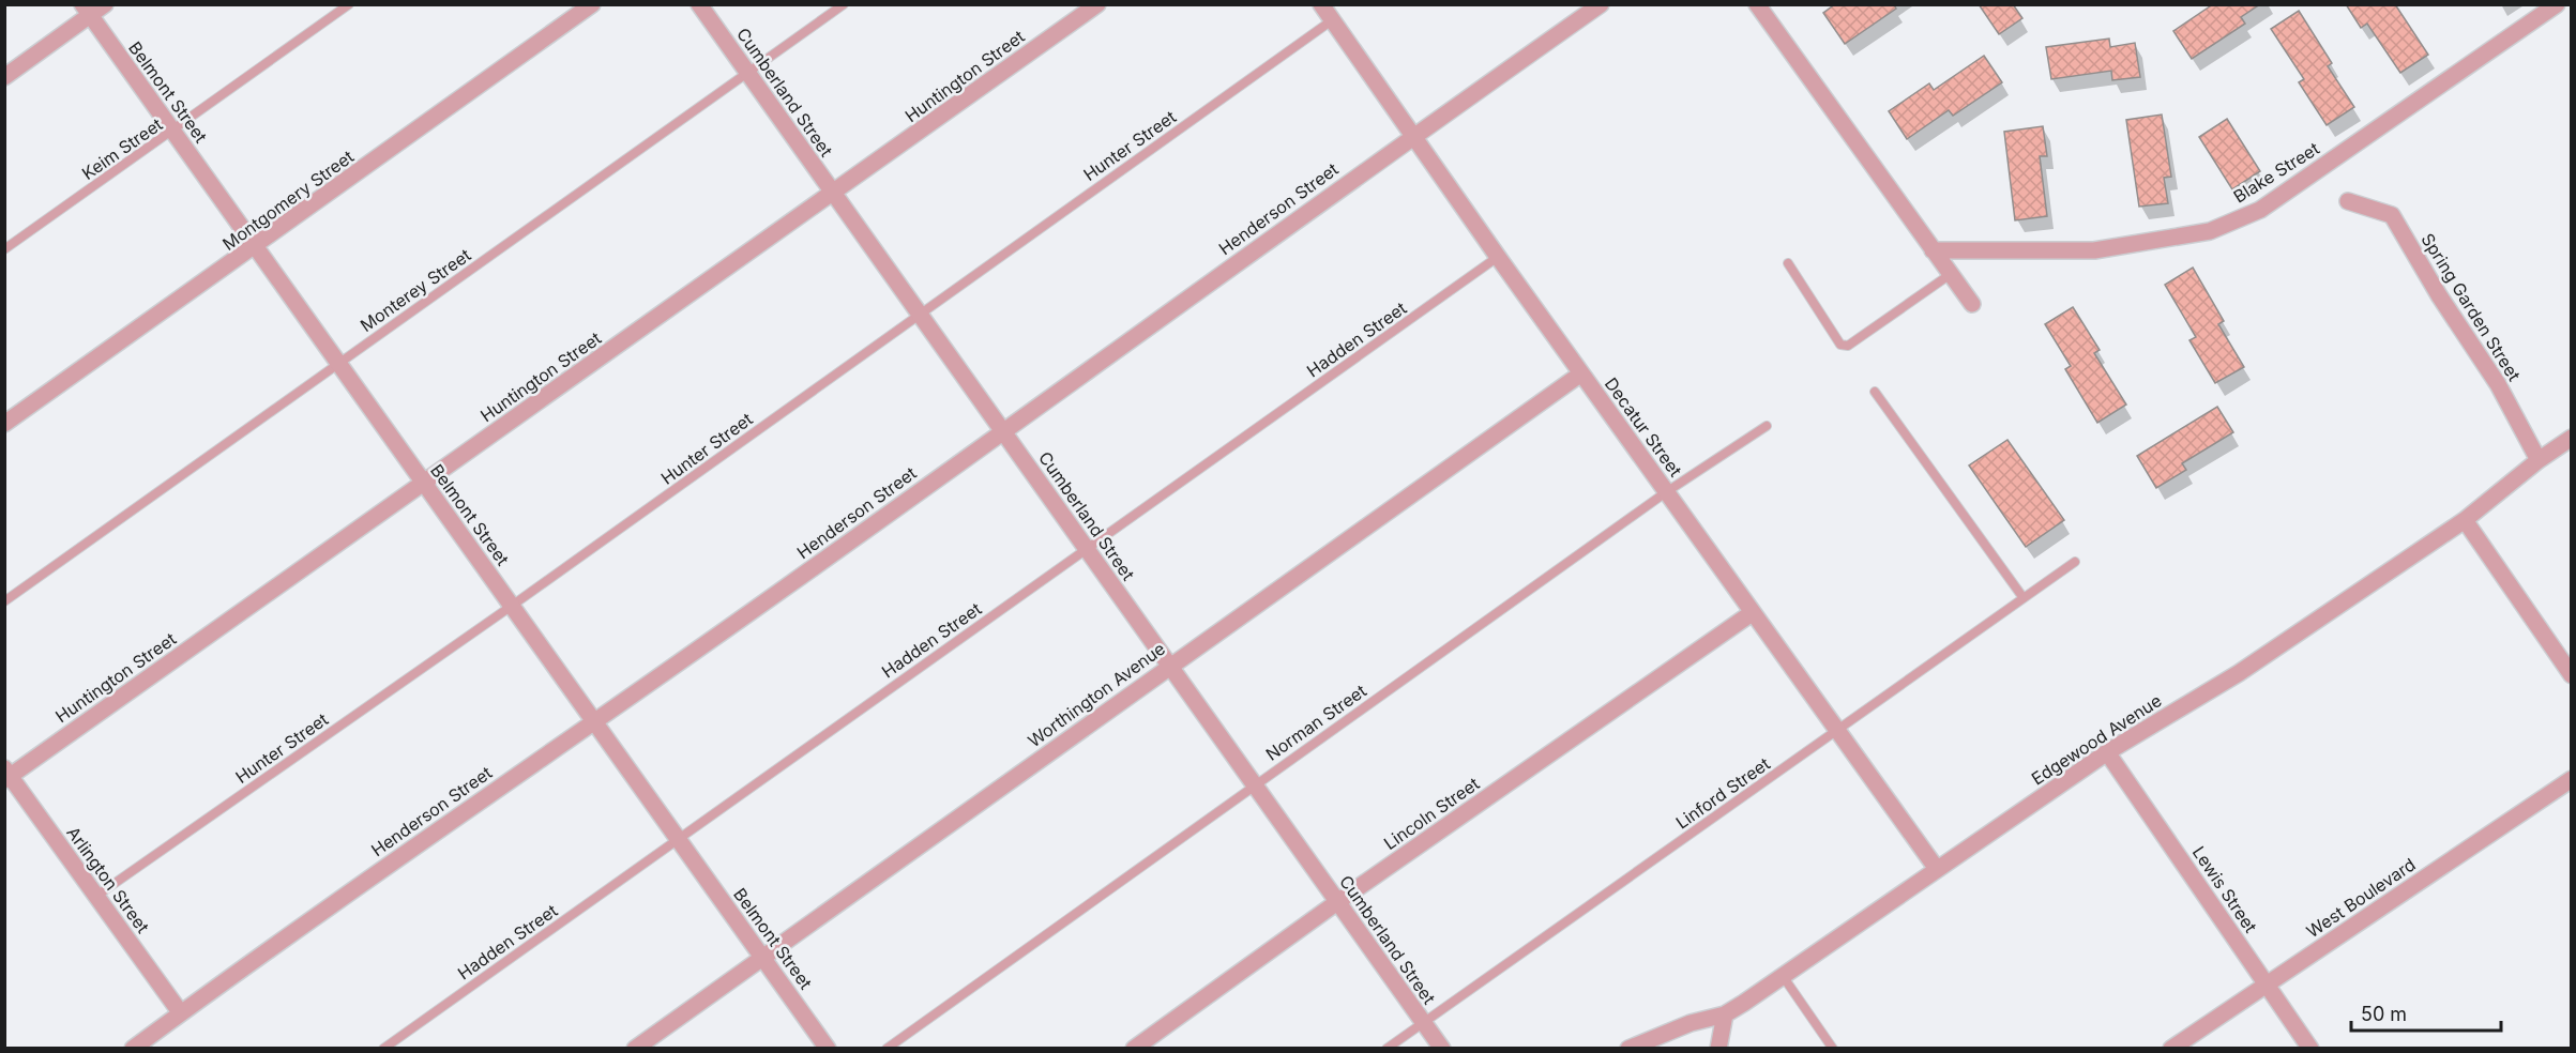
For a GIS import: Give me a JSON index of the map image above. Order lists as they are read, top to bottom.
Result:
{
  "streets": {
    "street": [
      "Huntington Street",
      "Belmont Street",
      "Cumberland Street",
      "Blake Street",
      "Montgomery Street",
      "Henderson Street",
      "Spring Garden Street",
      "Decatur Street",
      "Worthington Avenue",
      "Edgewood Avenue",
      "Lincoln Street",
      "Arlington Street",
      "Lewis Street",
      "West Boulevard"
    ],
    "lane": [
      "Hunter Street",
      "Keim Street",
      "Monterey Street",
      "Hadden Street",
      "Norman Street",
      "Linford Street"
    ]
  },
  "crossings": [
    ["Huntington Street", "Belmont Street"],
    ["Huntington Street", "Cumberland Street"],
    ["Huntington Street", "Arlington Street"],
    ["Belmont Street", "Hunter Street"],
    ["Belmont Street", "Keim Street"],
    ["Belmont Street", "Montgomery Street"],
    ["Belmont Street", "Henderson Street"],
    ["Belmont Street", "Monterey Street"],
    ["Belmont Street", "Hadden Street"],
    ["Belmont Street", "Worthington Avenue"],
    ["Cumberland Street", "Hunter Street"],
    ["Cumberland Street", "Henderson Street"],
    ["Cumberland Street", "Monterey Street"],
    ["Cumberland Street", "Hadden Street"],
    ["Cumberland Street", "Worthington Avenue"],
    ["Cumberland Street", "Norman Street"],
    ["Cumberland Street", "Linford Street"],
    ["Cumberland Street", "Lincoln Street"],
    ["Hunter Street", "Decatur Street"],
    ["Hunter Street", "Arlington Street"],
    ["Henderson Street", "Decatur Street"],
    ["Henderson Street", "Arlington Street"],
    ["Spring Garden Street", "Edgewood Avenue"],
    ["Hadden Street", "Decatur Street"],
    ["Decatur Street", "Worthington Avenue"],
    ["Decatur Street", "Norman Street"],
    ["Decatur Street", "Edgewood Avenue"],
    ["Decatur Street", "Linford Street"],
    ["Decatur Street", "Lincoln Street"],
    ["Edgewood Avenue", "Lewis Street"],
    ["Lewis Street", "West Boulevard"]
  ],
  "scale_bar": "50 m"
}
